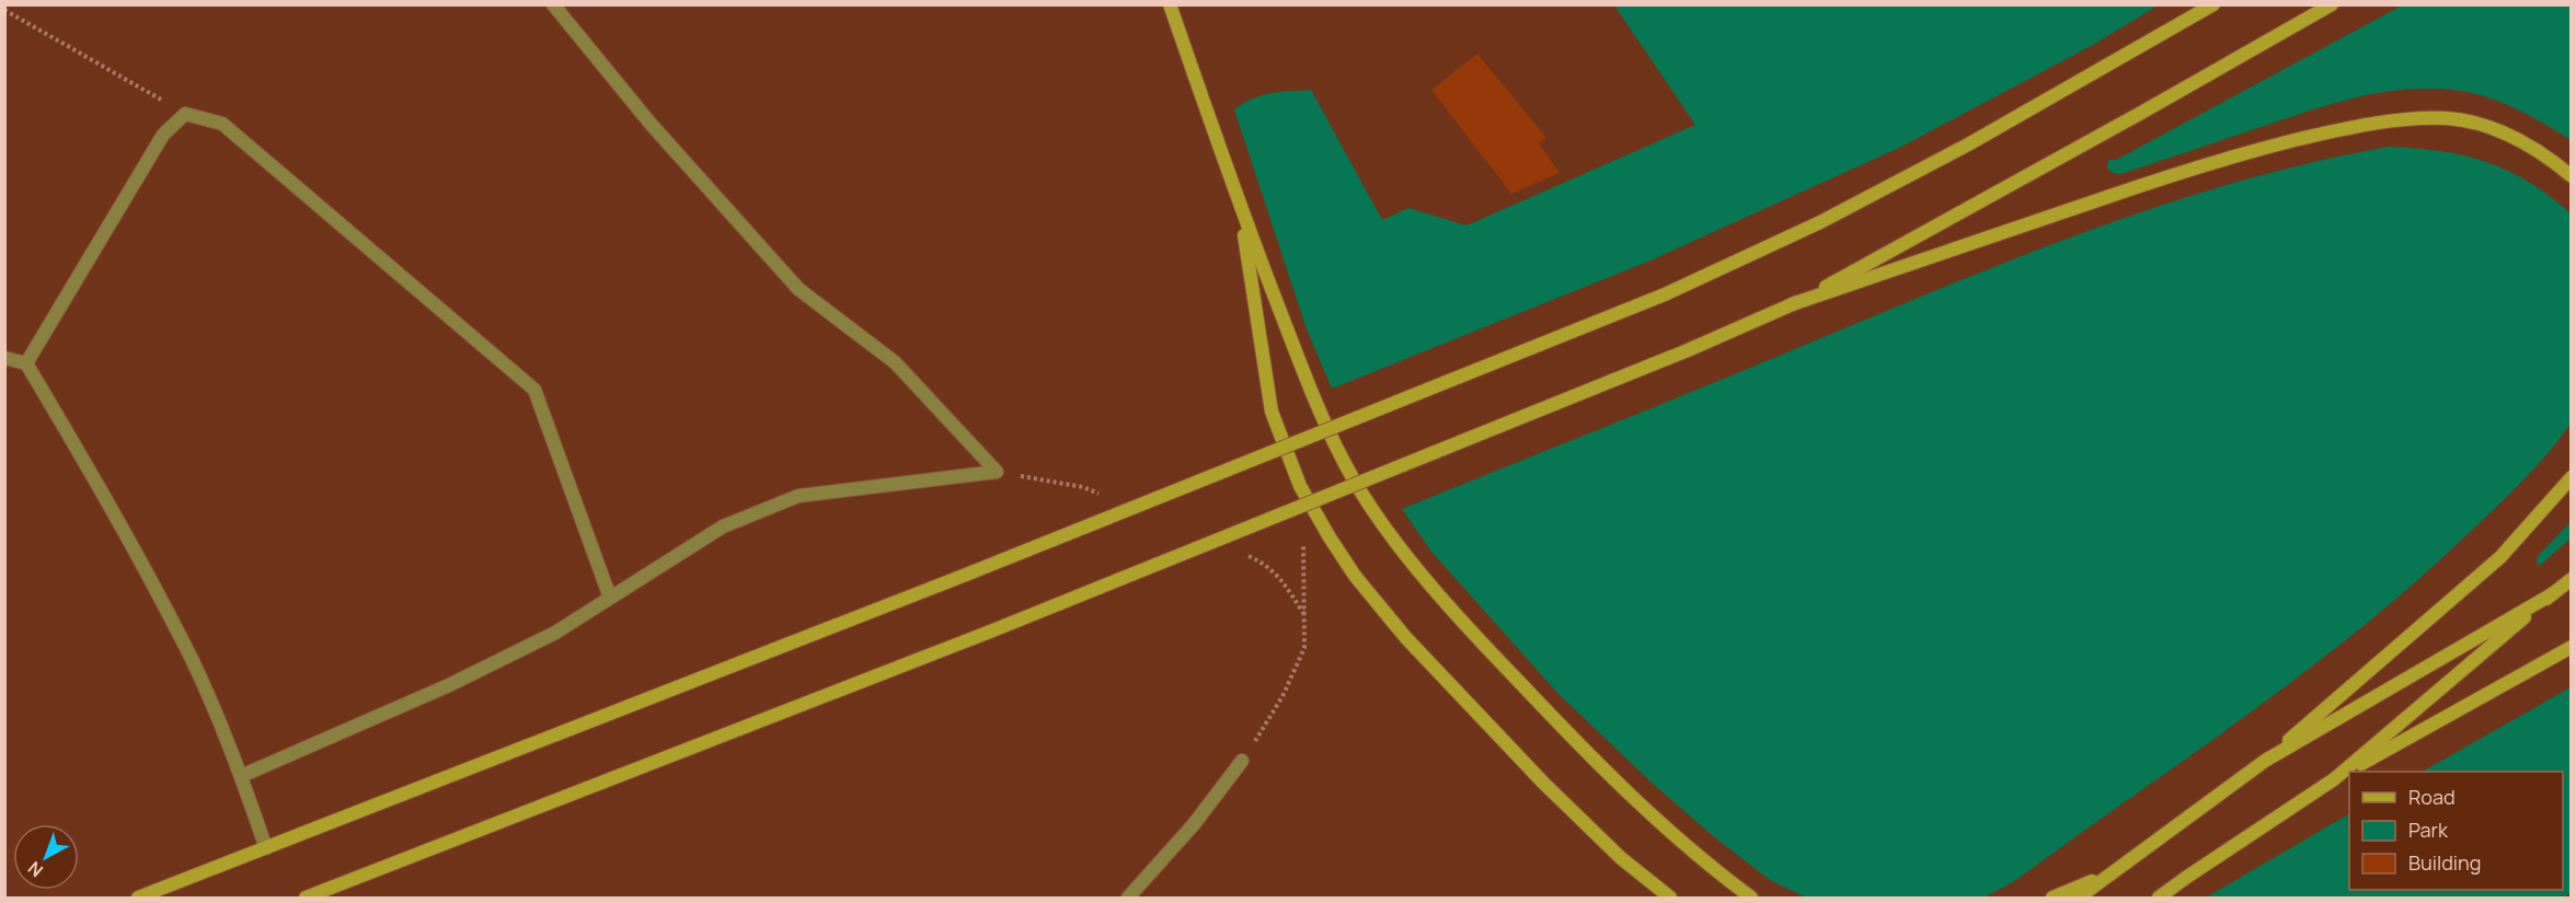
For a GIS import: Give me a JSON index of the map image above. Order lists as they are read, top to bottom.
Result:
{
  "legend": ["Road", "Park", "Building"],
  "north": "bottom left"
}
